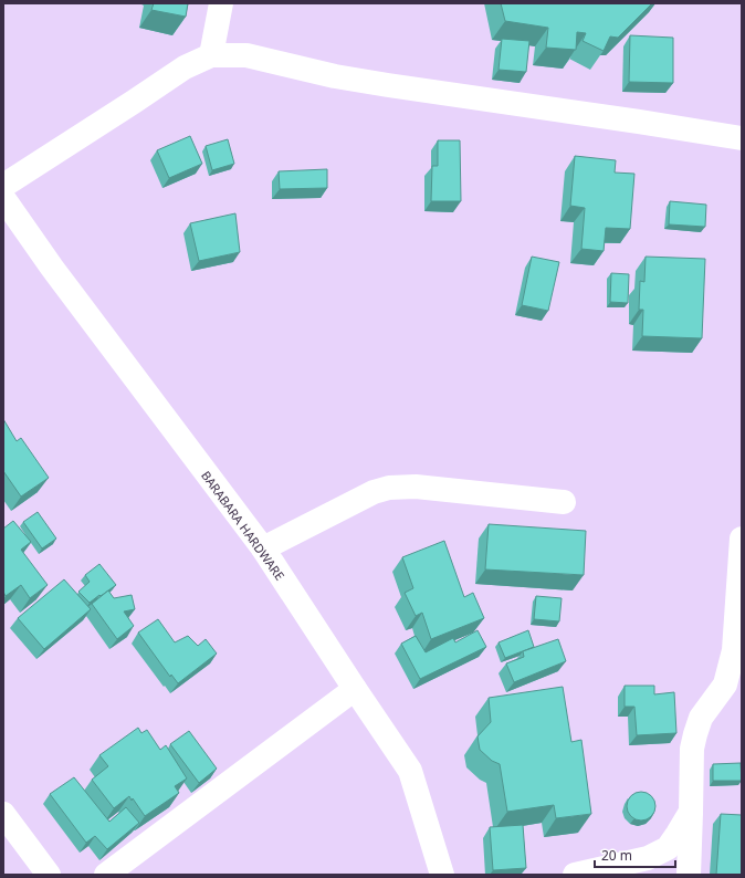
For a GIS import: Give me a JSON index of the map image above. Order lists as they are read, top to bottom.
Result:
{
  "streets": {
    "street": ["BARABARA HARDWARE"]
  },
  "scale_bar": "20 m"
}
